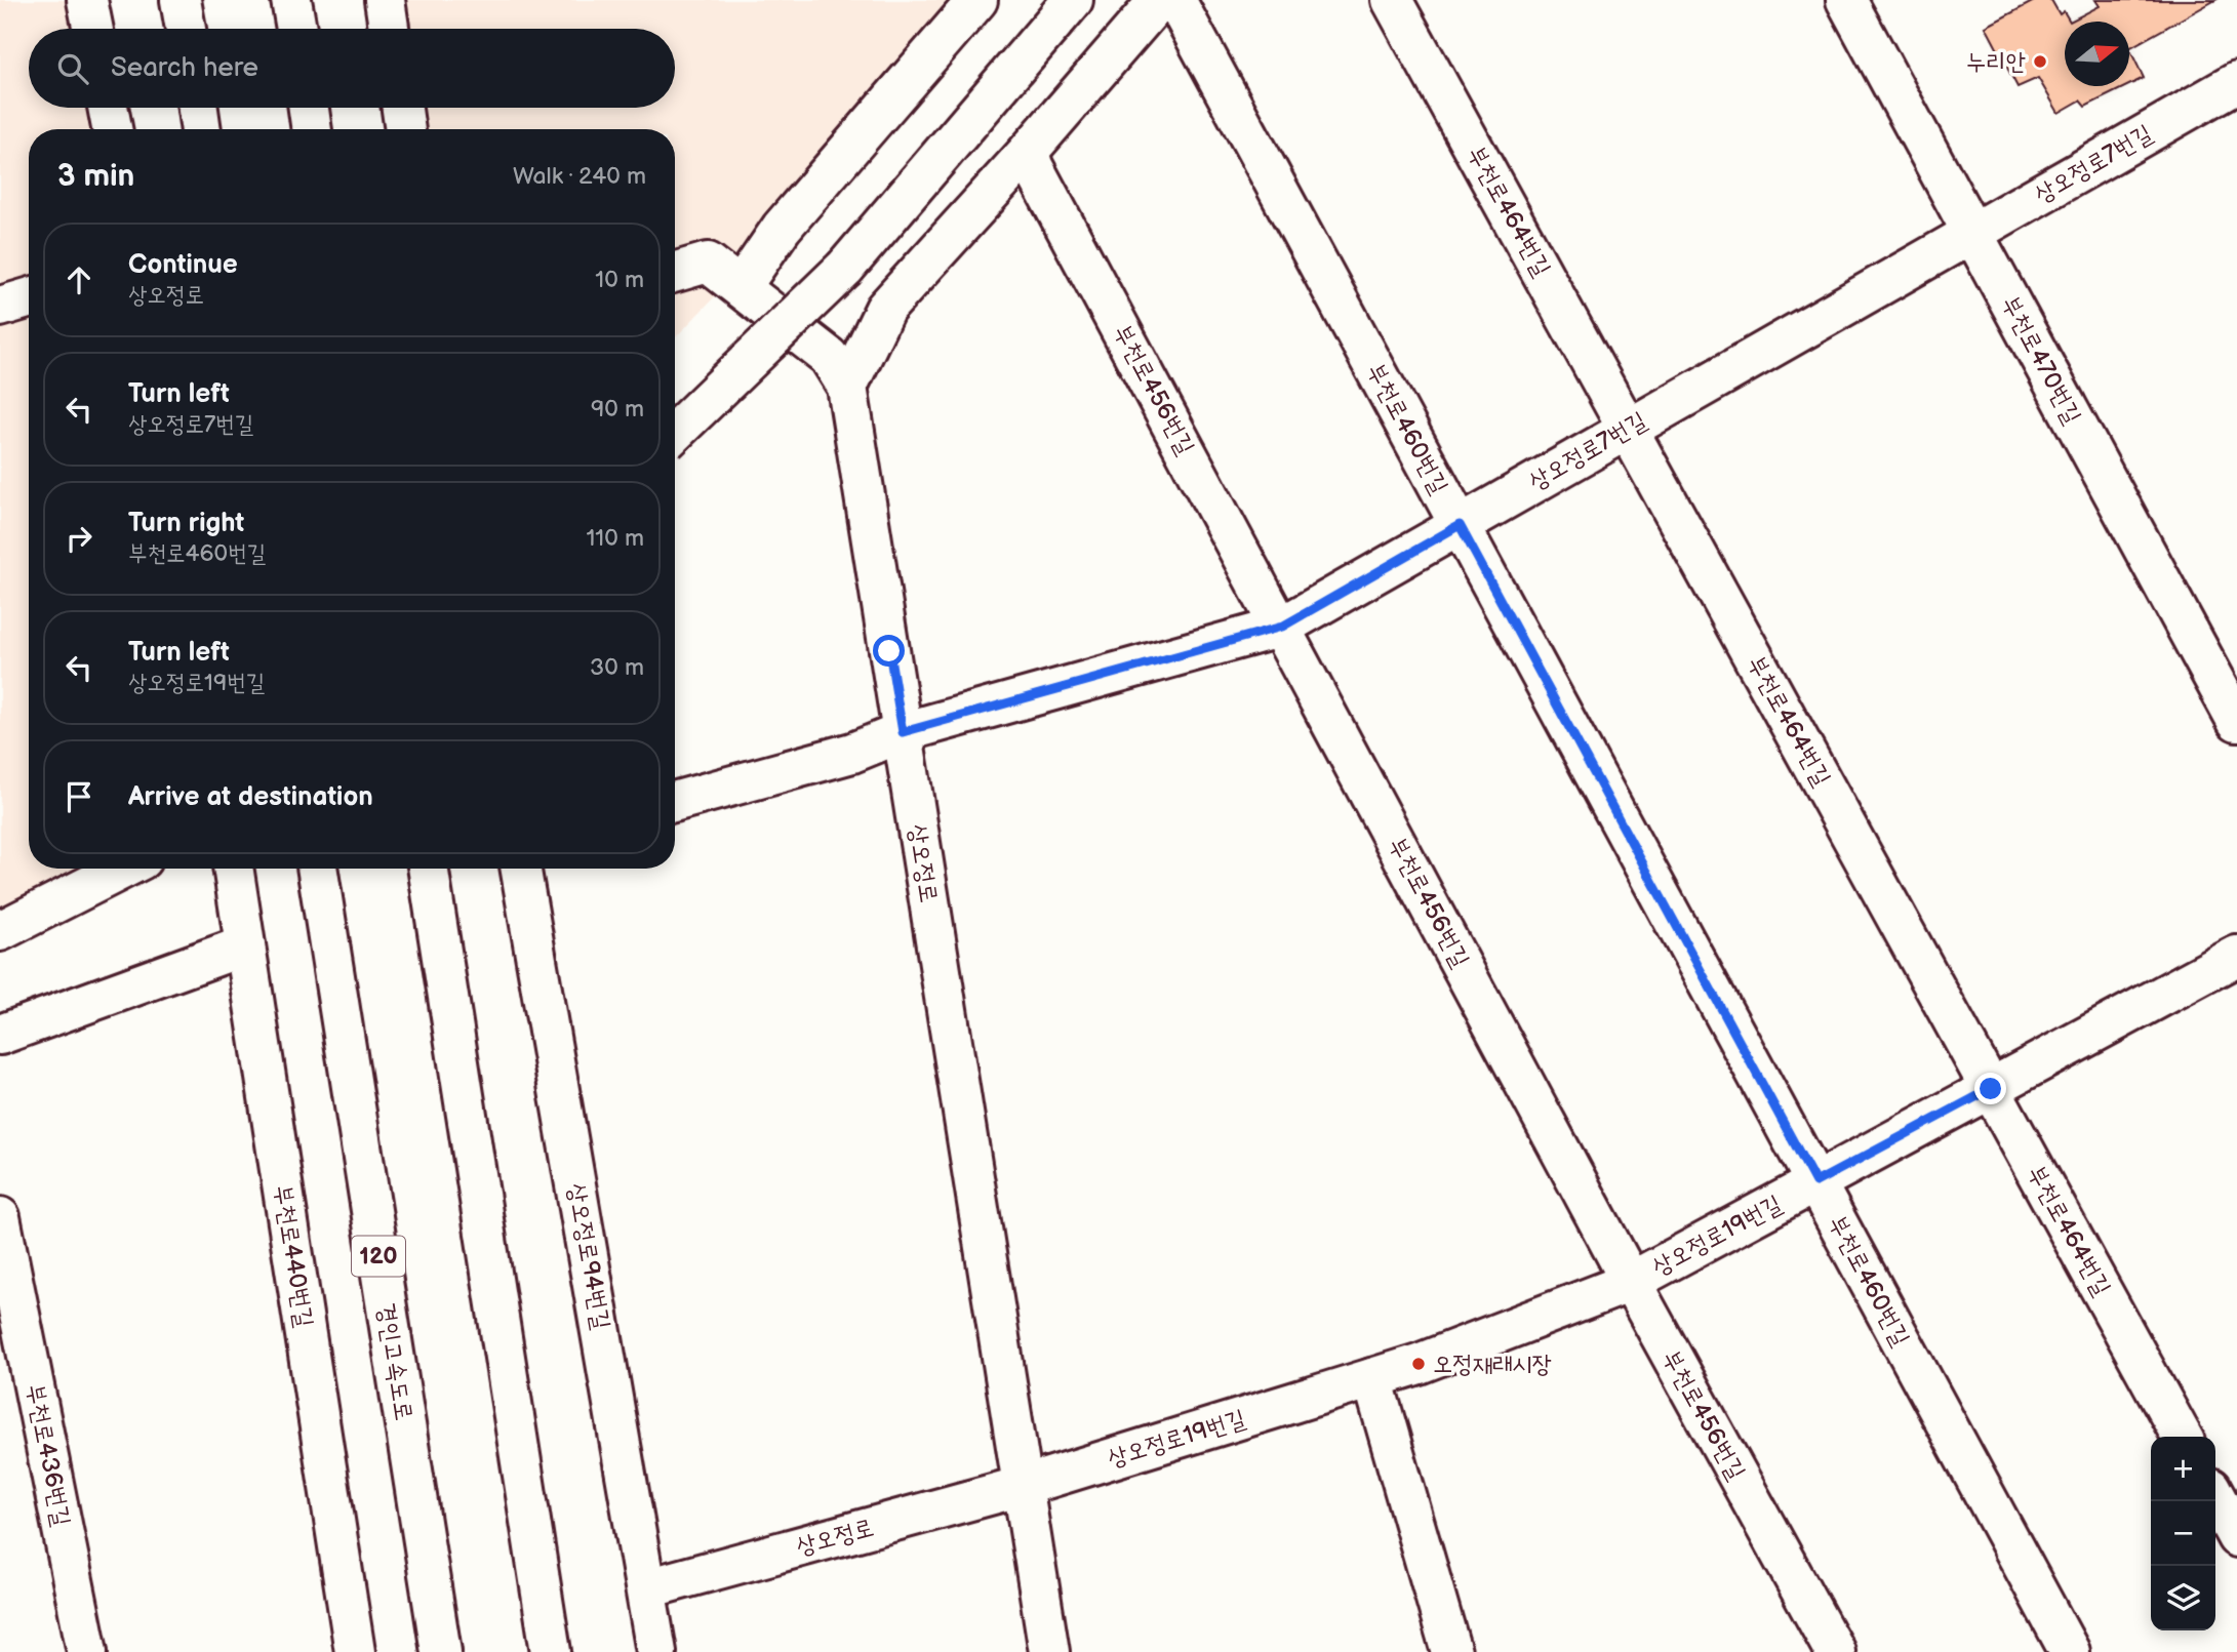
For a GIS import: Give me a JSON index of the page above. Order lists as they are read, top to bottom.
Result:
{
  "streets": {
    "main road": [
      "상오정로7번길",
      "부천로464번길",
      "부천로470번길",
      "부천로456번길",
      "부천로460번길",
      "상오정로",
      "상오정로19번길",
      "부천로440번길",
      "120",
      "상오정로94번길",
      "경인고속도로",
      "부천로436번길"
    ]
  },
  "crossings": [
    ["상오정로7번길", "부천로464번길"],
    ["상오정로7번길", "부천로470번길"],
    ["상오정로7번길", "부천로456번길"],
    ["상오정로7번길", "부천로460번길"],
    ["상오정로7번길", "상오정로"],
    ["부천로464번길", "상오정로19번길"],
    ["부천로456번길", "상오정로19번길"],
    ["부천로460번길", "상오정로19번길"],
    ["상오정로", "상오정로19번길"],
    ["상오정로", "상오정로94번길"]
  ],
  "places": ["누리안", "오정재래시장"],
  "north": "right",
  "page": {
    "search": "Search here",
    "heading": ["3 min", "Walk · 240 m"],
    "list": [
      ["Continue", "상오정로", "10 m"],
      ["Turn left", "상오정로7번길", "90 m"],
      ["Turn right", "부천로460번길", "110 m"],
      ["Turn left", "상오정로19번길", "30 m"],
      "Arrive at destination"
    ],
    "map_buttons": ["+", "−"]
  }
}
